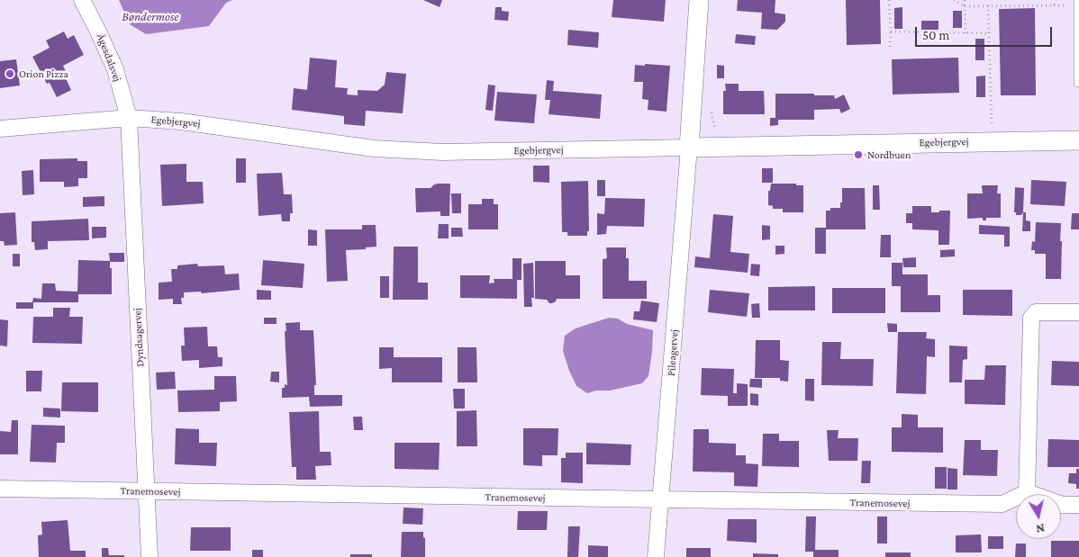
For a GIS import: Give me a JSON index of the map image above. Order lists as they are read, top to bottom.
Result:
{
  "streets": {
    "street": [
      "Ågesdalsvej",
      "Egebjergvej",
      "Dyndsagervej",
      "Pileagervej",
      "Tranemosevej"
    ]
  },
  "crossings": [
    ["Ågesdalsvej", "Egebjergvej"],
    ["Ågesdalsvej", "Dyndsagervej"],
    ["Egebjergvej", "Dyndsagervej"],
    ["Egebjergvej", "Pileagervej"],
    ["Dyndsagervej", "Tranemosevej"],
    ["Pileagervej", "Tranemosevej"]
  ],
  "water": ["Bøndermose"],
  "places": ["Orion Pizza", "Nordbuen"],
  "scale_bar": "50 m",
  "north": "bottom"
}
